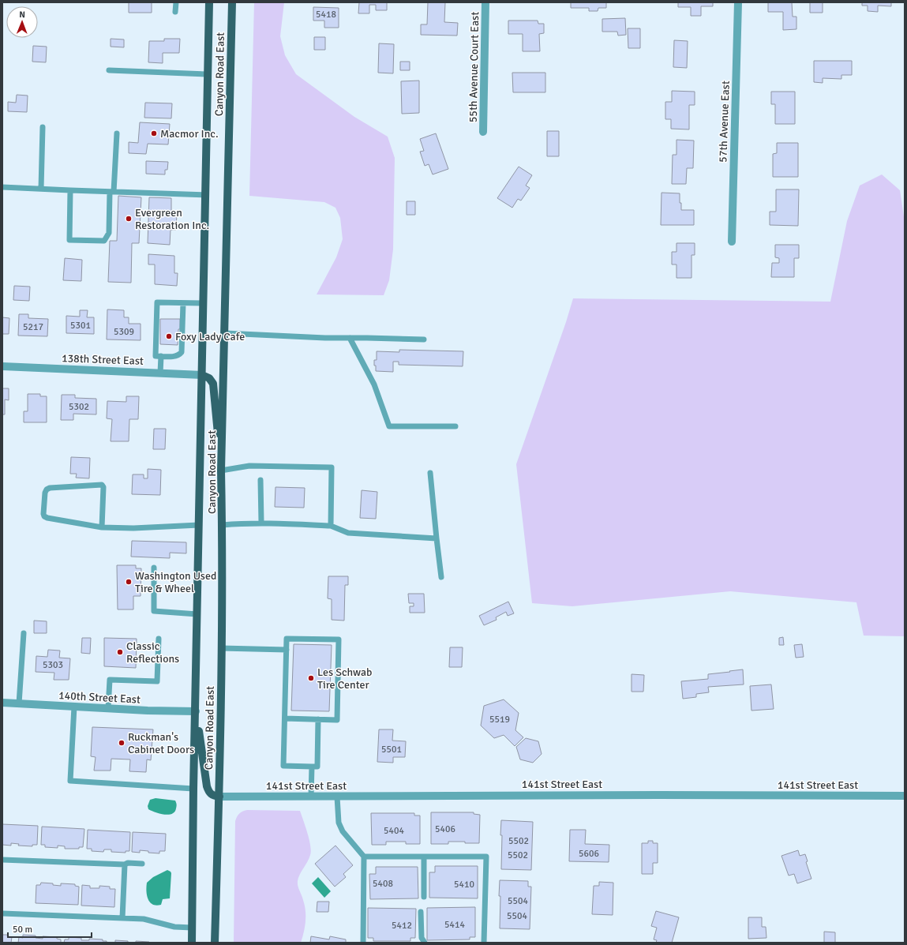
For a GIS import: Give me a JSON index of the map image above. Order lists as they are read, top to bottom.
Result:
{
  "streets": {
    "main road": ["Canyon Road East"],
    "street": [
      "55th Avenue Court East",
      "57th Avenue East",
      "138th Street East",
      "140th Street East",
      "141st Street East"
    ]
  },
  "crossings": [
    ["Canyon Road East", "138th Street East"],
    ["Canyon Road East", "140th Street East"],
    ["Canyon Road East", "141st Street East"]
  ],
  "places": [
    "Macmor Inc.",
    "Evergreen Restoration Inc.",
    "Foxy Lady Cafe",
    "Washington Used Tire & Wheel",
    "Classic Reflections",
    "Les Schwab Tire Center",
    "Ruckman's Cabinet Doors"
  ],
  "house_numbers": [
    "5418",
    "5301",
    "5217",
    "5309",
    "5302",
    "5303",
    "5519",
    "5501",
    "5406",
    "5404",
    "5502",
    "5606",
    "5502",
    "5408",
    "5410",
    "5504",
    "5504",
    "5414",
    "5412"
  ],
  "scale_bar": "50 m",
  "north": "top"
}
